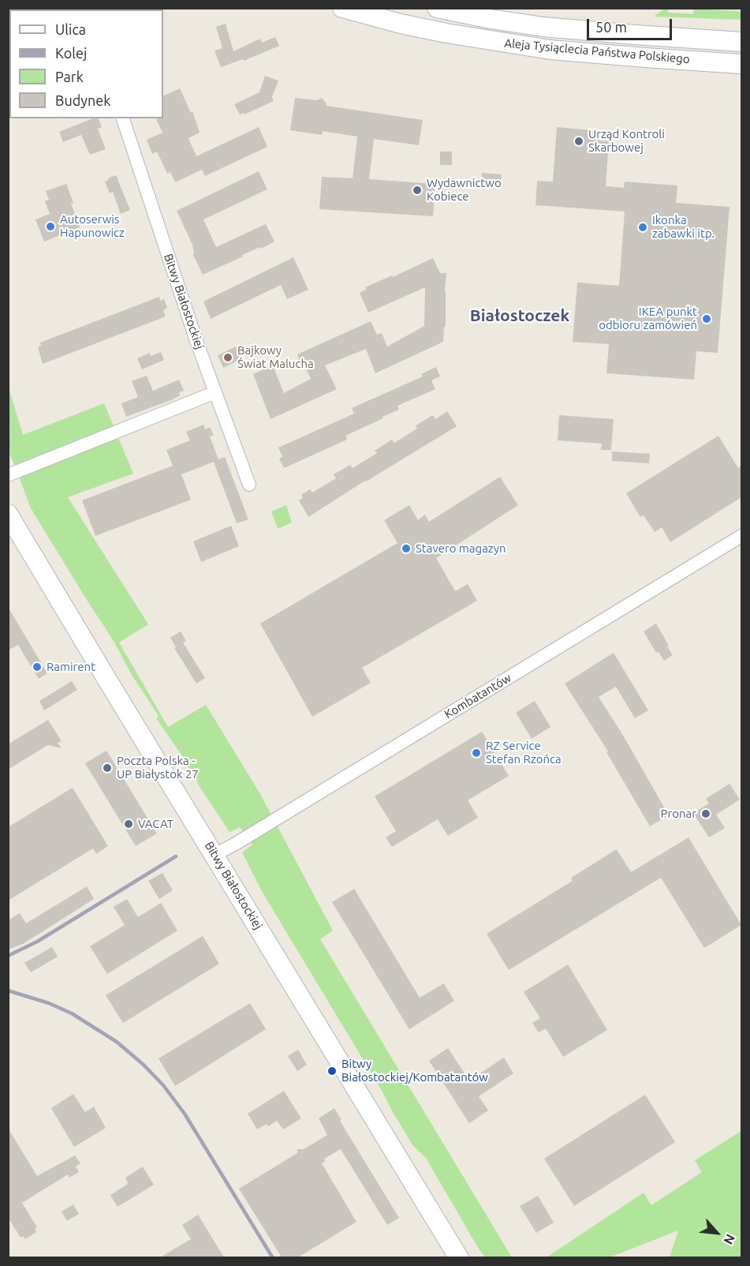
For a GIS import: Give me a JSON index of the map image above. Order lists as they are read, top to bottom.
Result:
{
  "streets": {
    "street": ["Aleja Tysiąclecia Państwa Polskiego", "Bitwy Białostockiej", "Kombatantów"]
  },
  "crossings": [
    ["Bitwy Białostockiej", "Kombatantów"]
  ],
  "districts": ["Białostoczek"],
  "places": [
    "Urząd Kontroli Skarbowej",
    "Wydawnictwo Kobiece",
    "Autoserwis Hapunowicz",
    "Ikonka zabawki itp.",
    "IKEA punkt odbioru zamówień",
    "Bajkowy Świat Malucha",
    "Stavero magazyn",
    "Ramirent",
    "RZ Service Stefan Rzońca",
    "Poczta Polska - UP Białystok 27",
    "Pronar",
    "VACAT",
    "Bitwy Białostockiej/Kombatantów"
  ],
  "legend": [
    "Ulica",
    "Kolej",
    "Park",
    "Budynek"
  ],
  "scale_bar": "50 m",
  "north": "bottom right"
}
